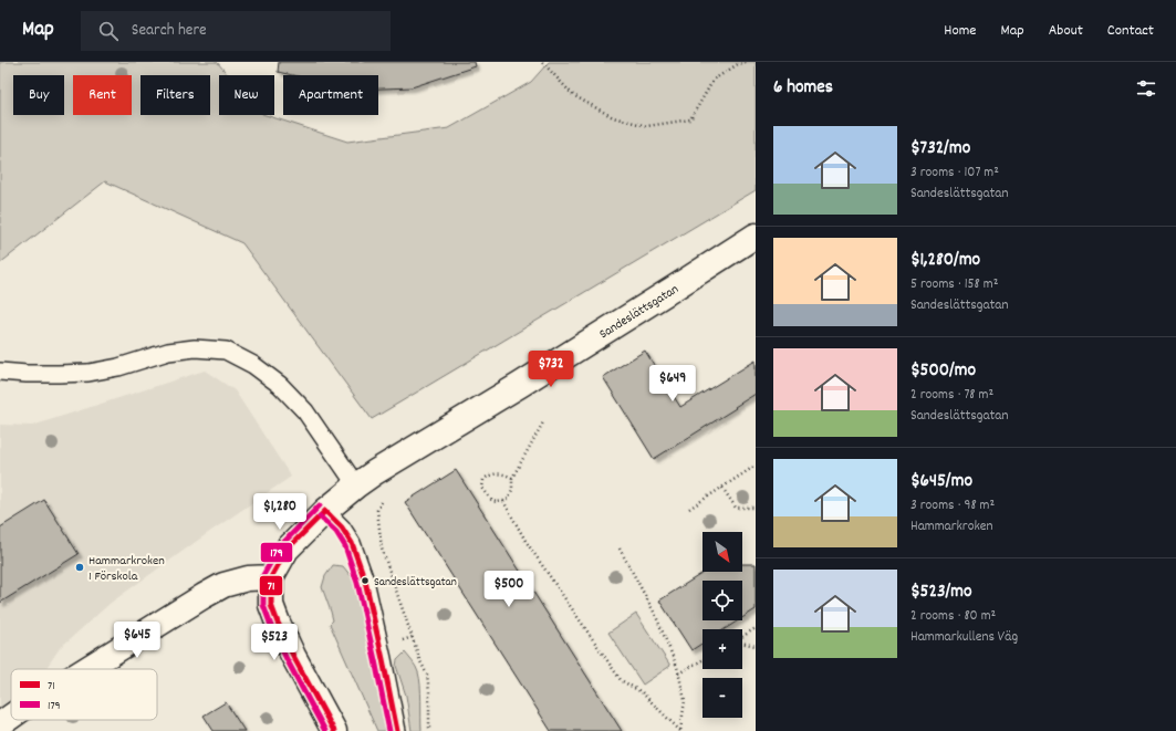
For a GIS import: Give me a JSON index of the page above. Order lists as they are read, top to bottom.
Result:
{
  "streets": {
    "street": ["Sandeslättsgatan"]
  },
  "places": ["Hammarkroken 1 Förskola", "Sandeslättsgatan"],
  "lines": ["transit line 179", "transit line 71"],
  "legend": ["71", "179"],
  "north": "bottom right",
  "page": {
    "header": "Map",
    "search": "Search here",
    "nav": [
      "Home",
      "Map",
      "About",
      "Contact"
    ],
    "heading": "6 homes",
    "chip": [
      "Buy",
      "Rent",
      "Filters",
      "New",
      "Apartment"
    ],
    "list": [
      {
        "name": "$732/mo",
        "note": "3 rooms · 107 m² · Sandeslättsgatan"
      },
      {
        "name": "$1,280/mo",
        "note": "5 rooms · 158 m² · Sandeslättsgatan"
      },
      {
        "name": "$500/mo",
        "note": "2 rooms · 78 m² · Sandeslättsgatan"
      },
      {
        "name": "$645/mo",
        "note": "3 rooms · 98 m² · Hammarkroken"
      },
      {
        "name": "$523/mo",
        "note": "2 rooms · 80 m² · Hammarkullens Väg"
      }
    ],
    "price": [
      "$732",
      "$649",
      "$1,280",
      "$500",
      "$645",
      "$523"
    ],
    "map_buttons": ["+", "−"]
  }
}
